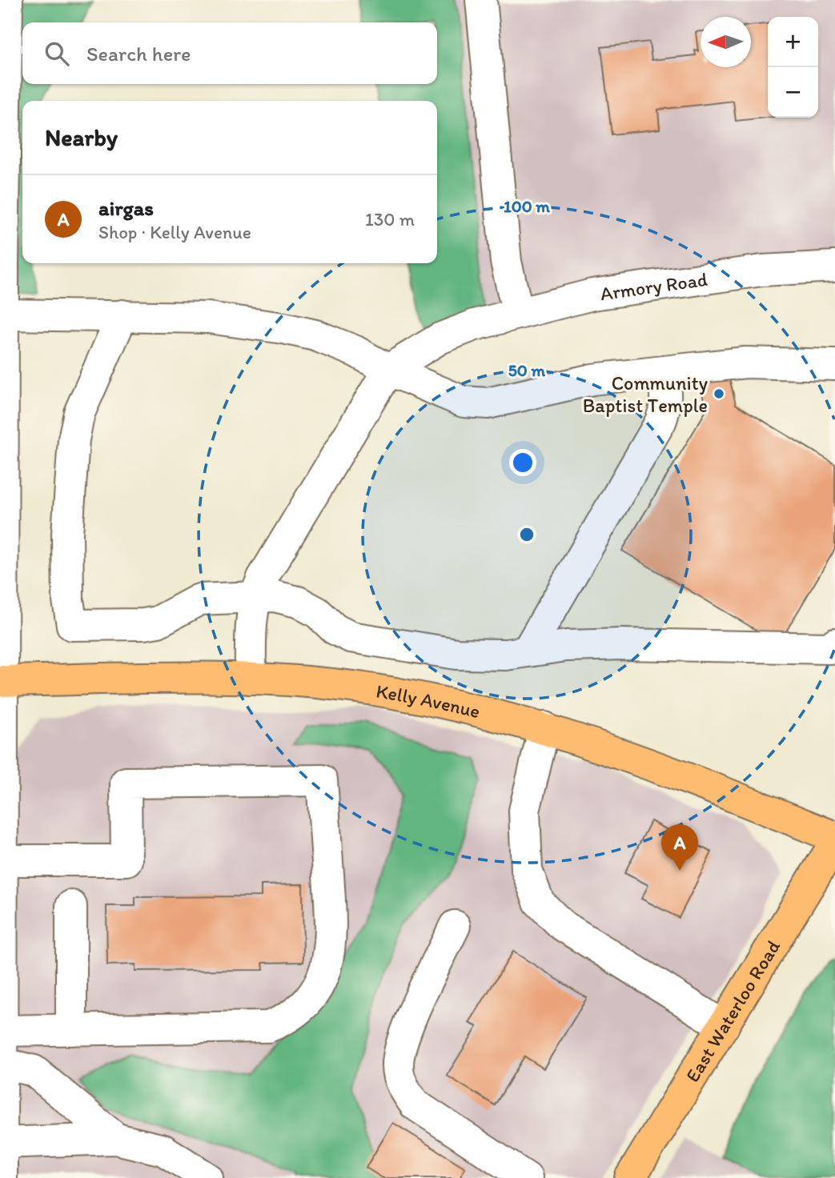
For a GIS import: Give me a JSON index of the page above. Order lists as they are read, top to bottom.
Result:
{
  "streets": {
    "main road": ["Kelly Avenue", "East Waterloo Road"],
    "street": ["Armory Road"]
  },
  "places": ["Community Baptist Temple"],
  "north": "left",
  "page": {
    "map_buttons": ["+", "−"],
    "search": "Search here",
    "heading": "Nearby",
    "list": [
      {
        "mark": "A",
        "name": "airgas",
        "note": "Shop · Kelly Avenue",
        "value": "130 m"
      }
    ],
    "pins": "A"
  },
  "rings": ["100 m", "50 m"]
}
